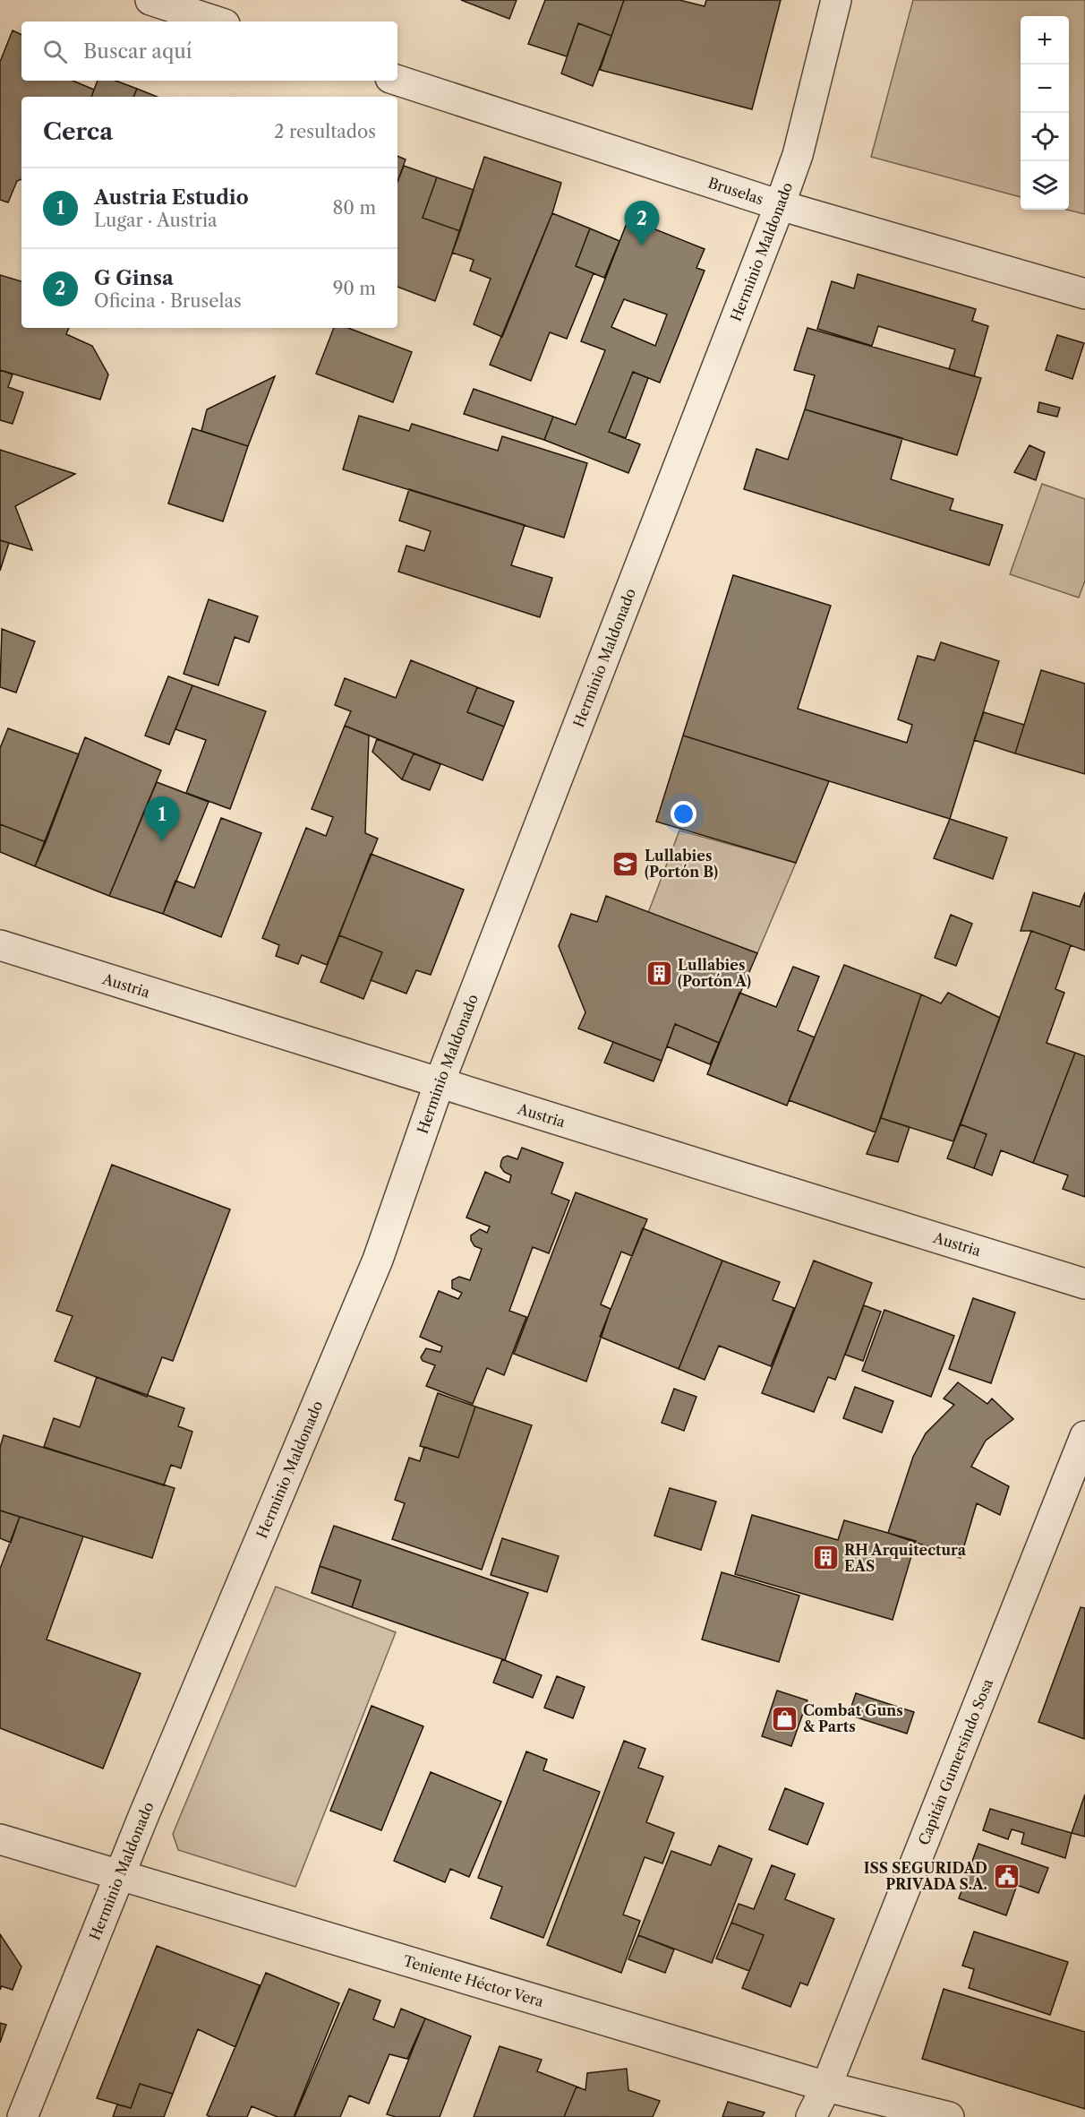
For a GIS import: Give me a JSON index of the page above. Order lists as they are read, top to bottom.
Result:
{
  "streets": {
    "street": [
      "Bruselas",
      "Herminio Maldonado",
      "Austria",
      "Capitán Gumersindo Sosa",
      "Teniente Héctor Vera"
    ]
  },
  "crossings": [
    ["Bruselas", "Herminio Maldonado"],
    ["Herminio Maldonado", "Austria"],
    ["Herminio Maldonado", "Teniente Héctor Vera"],
    ["Capitán Gumersindo Sosa", "Teniente Héctor Vera"]
  ],
  "places": {
    "school or university": ["Lullabies (Portón B)"],
    "building": ["Lullabies (Portón A)", "RH Arquitectura EAS"],
    "shop": ["Combat Guns & Parts"],
    "public building": ["ISS SEGURIDAD PRIVADA S.A."]
  },
  "page": {
    "map_buttons": ["+", "−"],
    "search": "Buscar aquí",
    "heading": ["Cerca", "2 resultados"],
    "list": [
      {
        "mark": "1",
        "name": "Austria Estudio",
        "note": "Lugar · Austria",
        "value": "80 m"
      },
      {
        "mark": "2",
        "name": "G Ginsa",
        "note": "Oficina · Bruselas",
        "value": "90 m"
      }
    ],
    "pins": ["2", "1"]
  }
}
